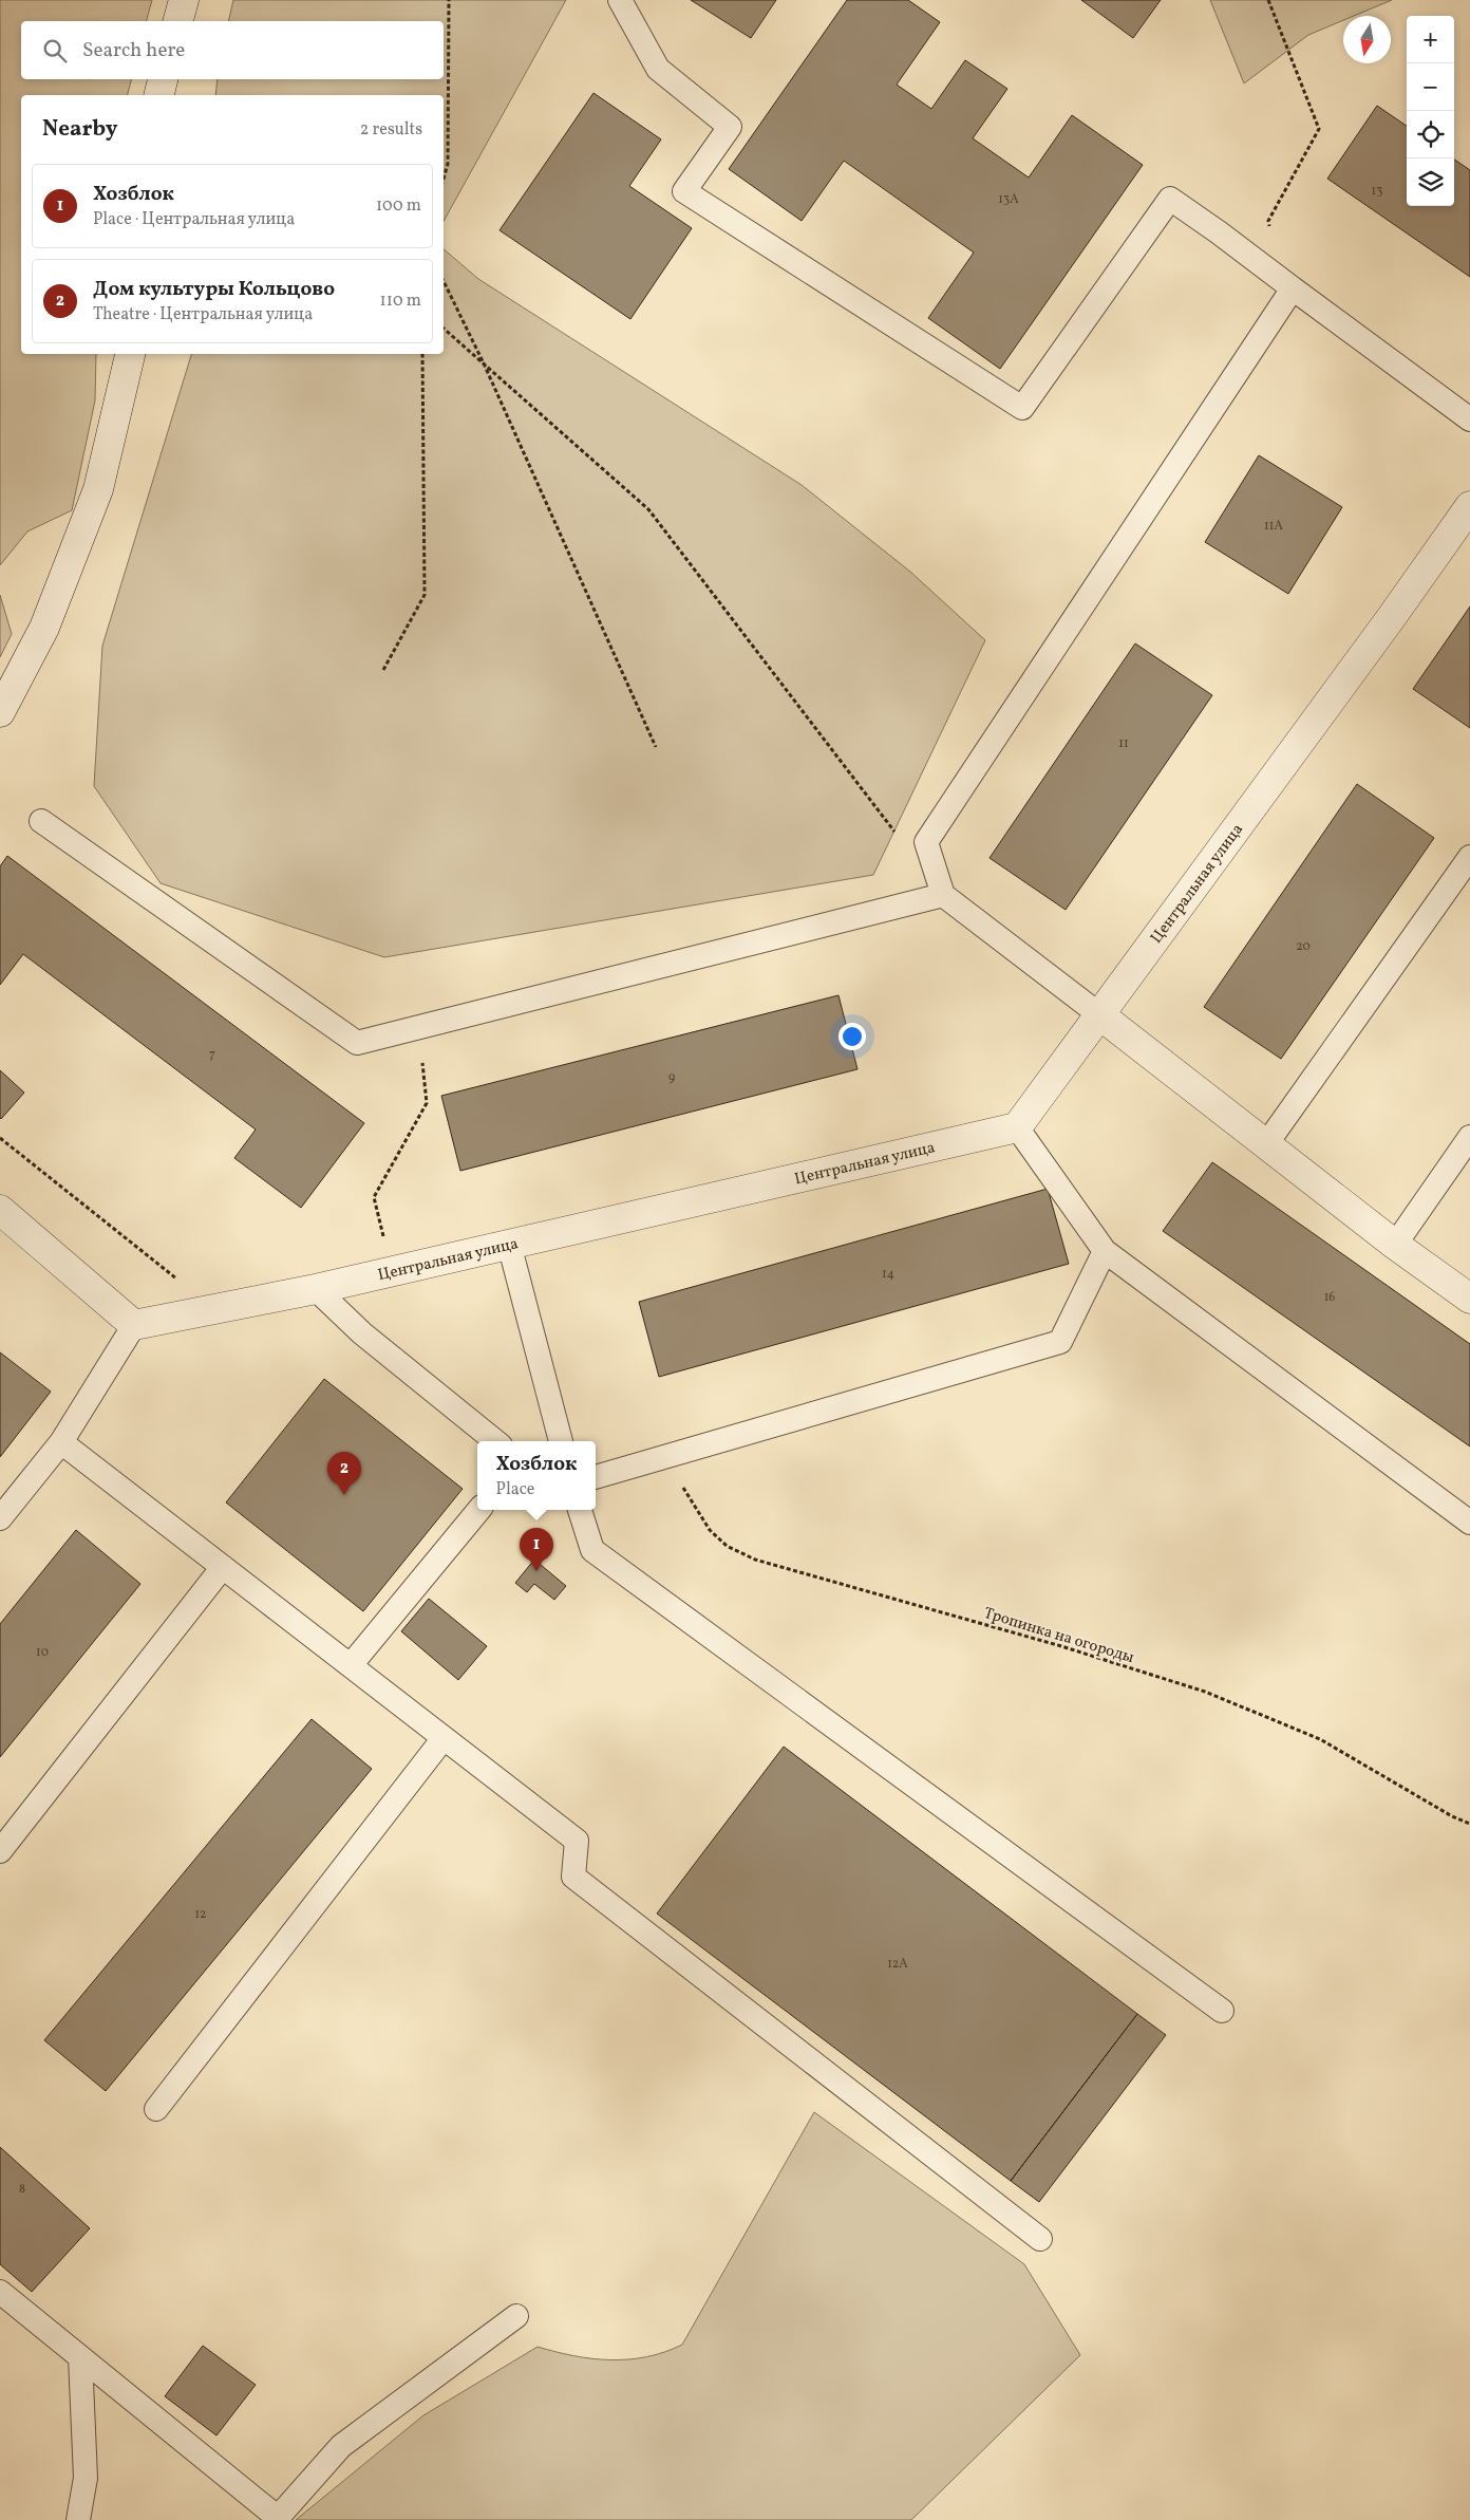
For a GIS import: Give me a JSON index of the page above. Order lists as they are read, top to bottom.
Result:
{
  "streets": {
    "street": ["Центральная улица"],
    "path": ["Тропинка на огороды"]
  },
  "house_numbers": [
    "13",
    "13А",
    "11А",
    "11",
    "20",
    "7",
    "9",
    "14",
    "16",
    "10",
    "12",
    "12А",
    "8"
  ],
  "north": "bottom",
  "page": {
    "map_buttons": ["+", "−"],
    "search": "Search here",
    "heading": ["Nearby", "2 results"],
    "list": [
      {
        "mark": "1",
        "name": "Хозблок",
        "note": "Place · Центральная улица",
        "value": "100 m"
      },
      {
        "mark": "2",
        "name": "Дом культуры Кольцово",
        "note": "Theatre · Центральная улица",
        "value": "110 m"
      }
    ],
    "popup": ["Хозблок", "Place"],
    "pins": ["2", "1"]
  }
}
